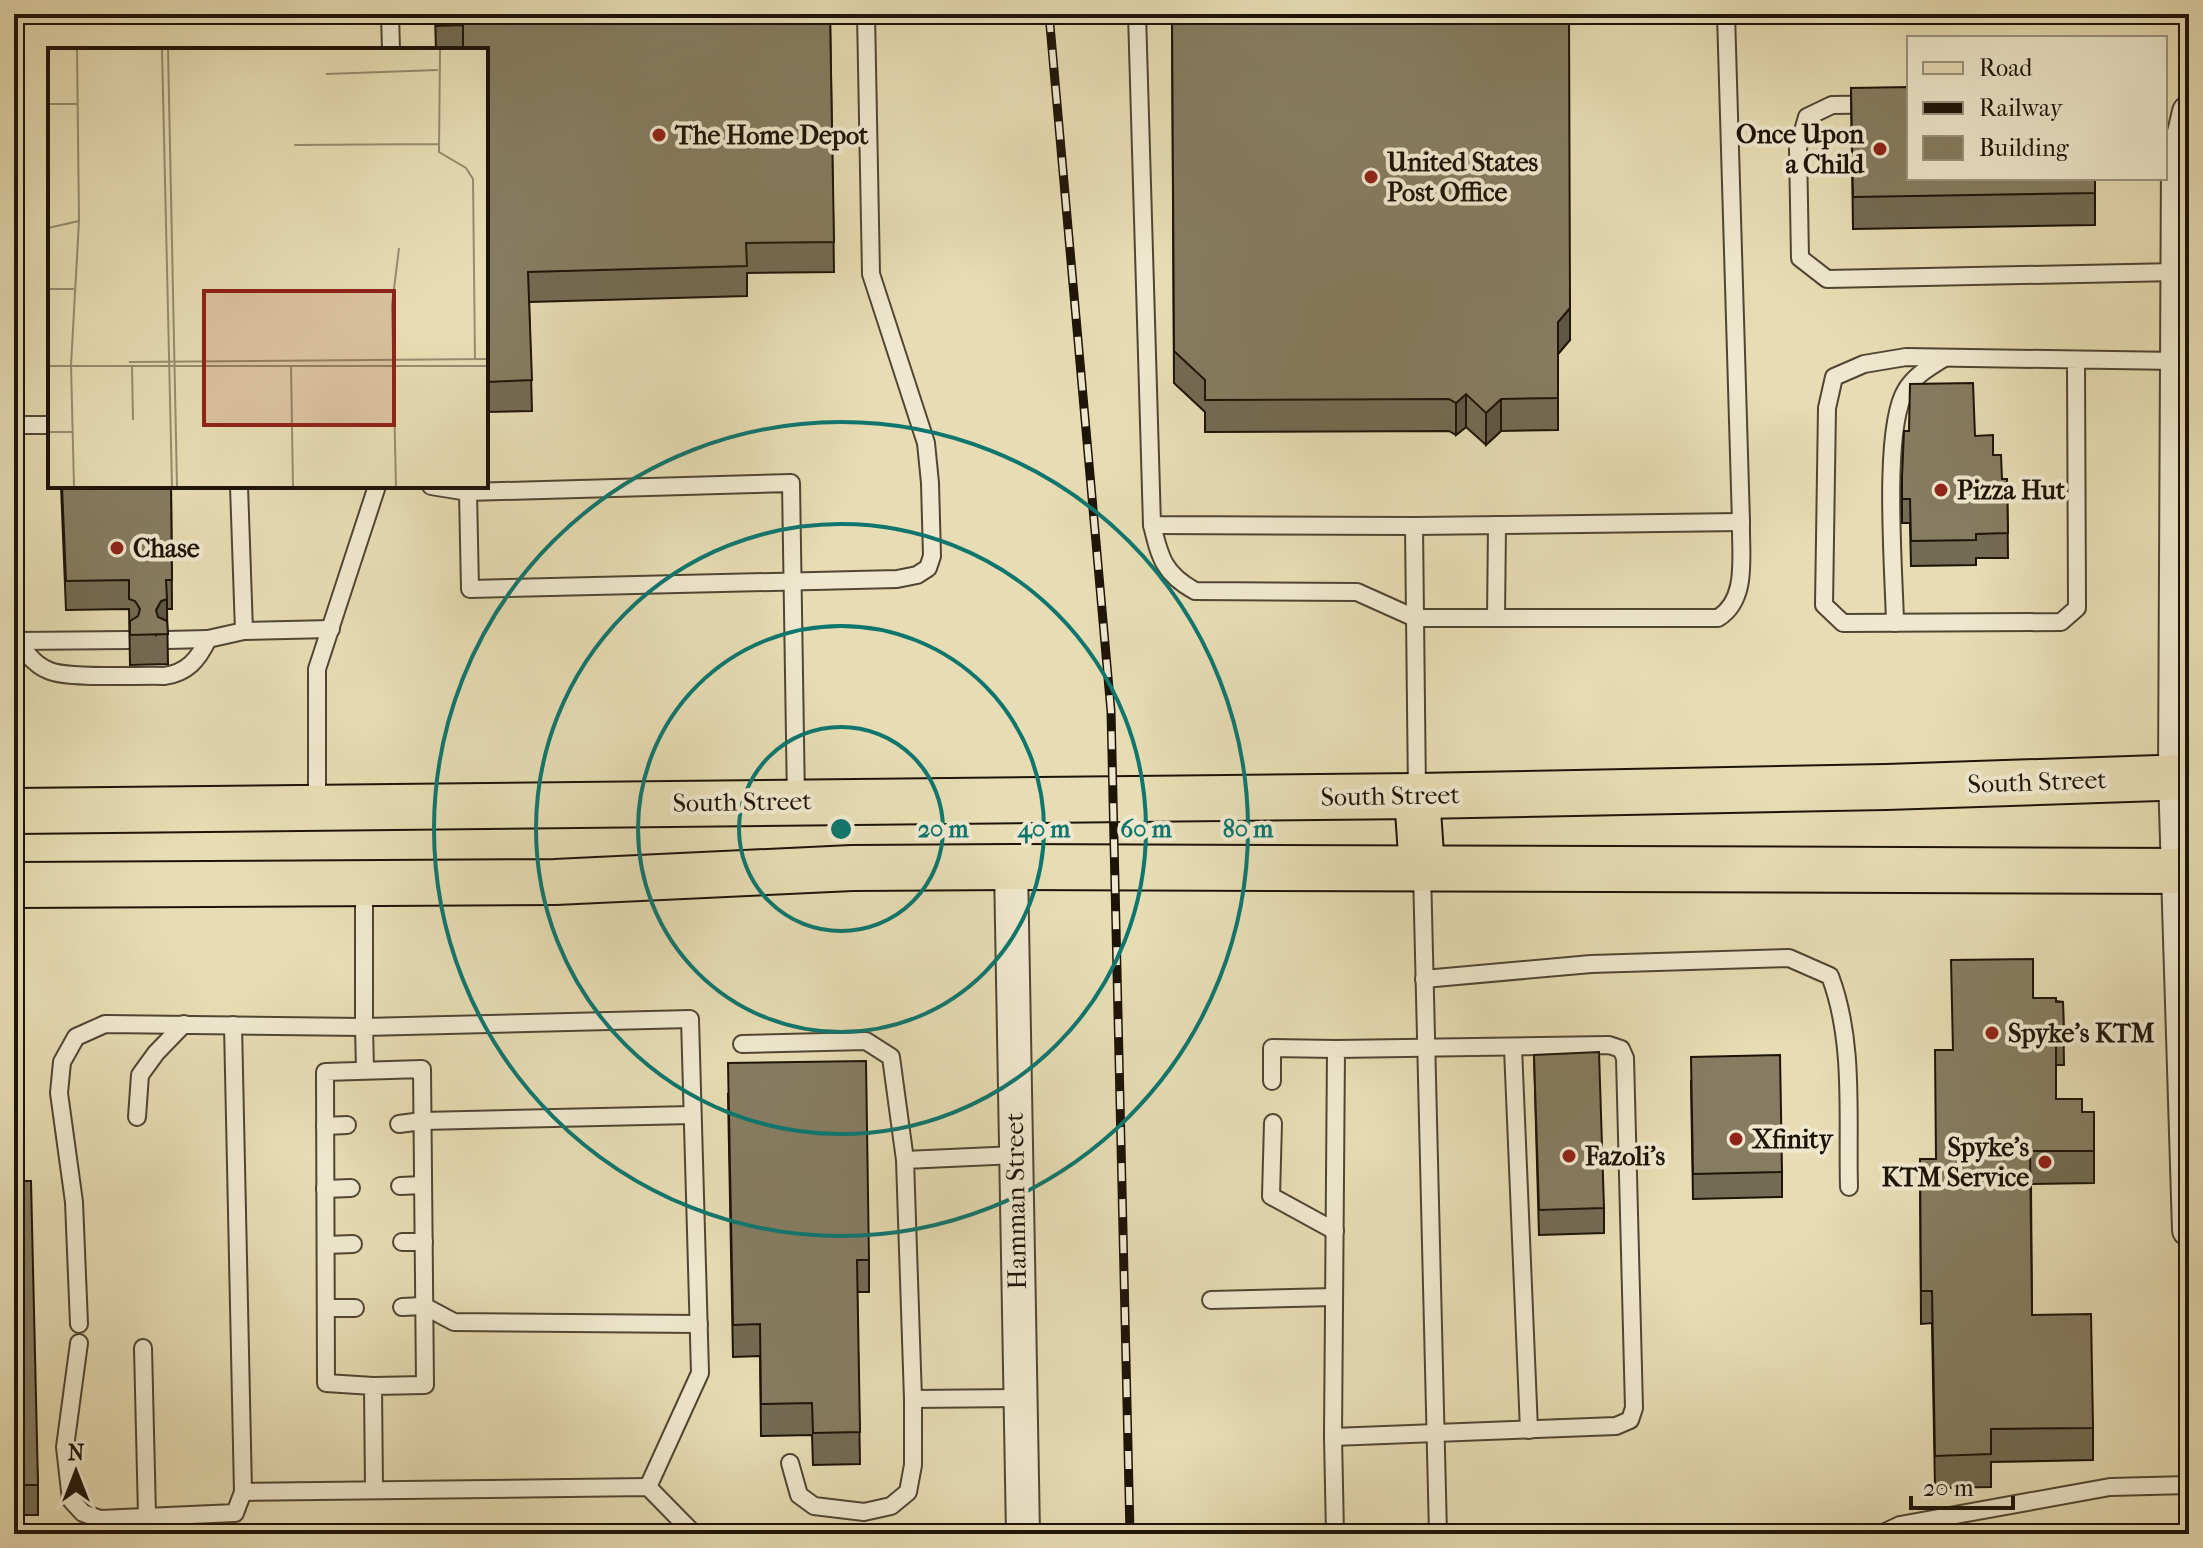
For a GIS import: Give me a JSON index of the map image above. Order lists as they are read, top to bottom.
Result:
{
  "streets": {
    "main road": ["South Street"],
    "street": ["Hamman Street"]
  },
  "places": [
    "The Home Depot",
    "Once Upon a Child",
    "United States Post Office",
    "Pizza Hut",
    "Chase",
    "Spyke's KTM",
    "Xfinity",
    "Fazoli's",
    "Spyke's KTM Service"
  ],
  "legend": ["Road", "Railway", "Building"],
  "scale_bar": "20 m",
  "north": "top",
  "rings": [
    "20 m",
    "40 m",
    "60 m",
    "80 m"
  ]
}
